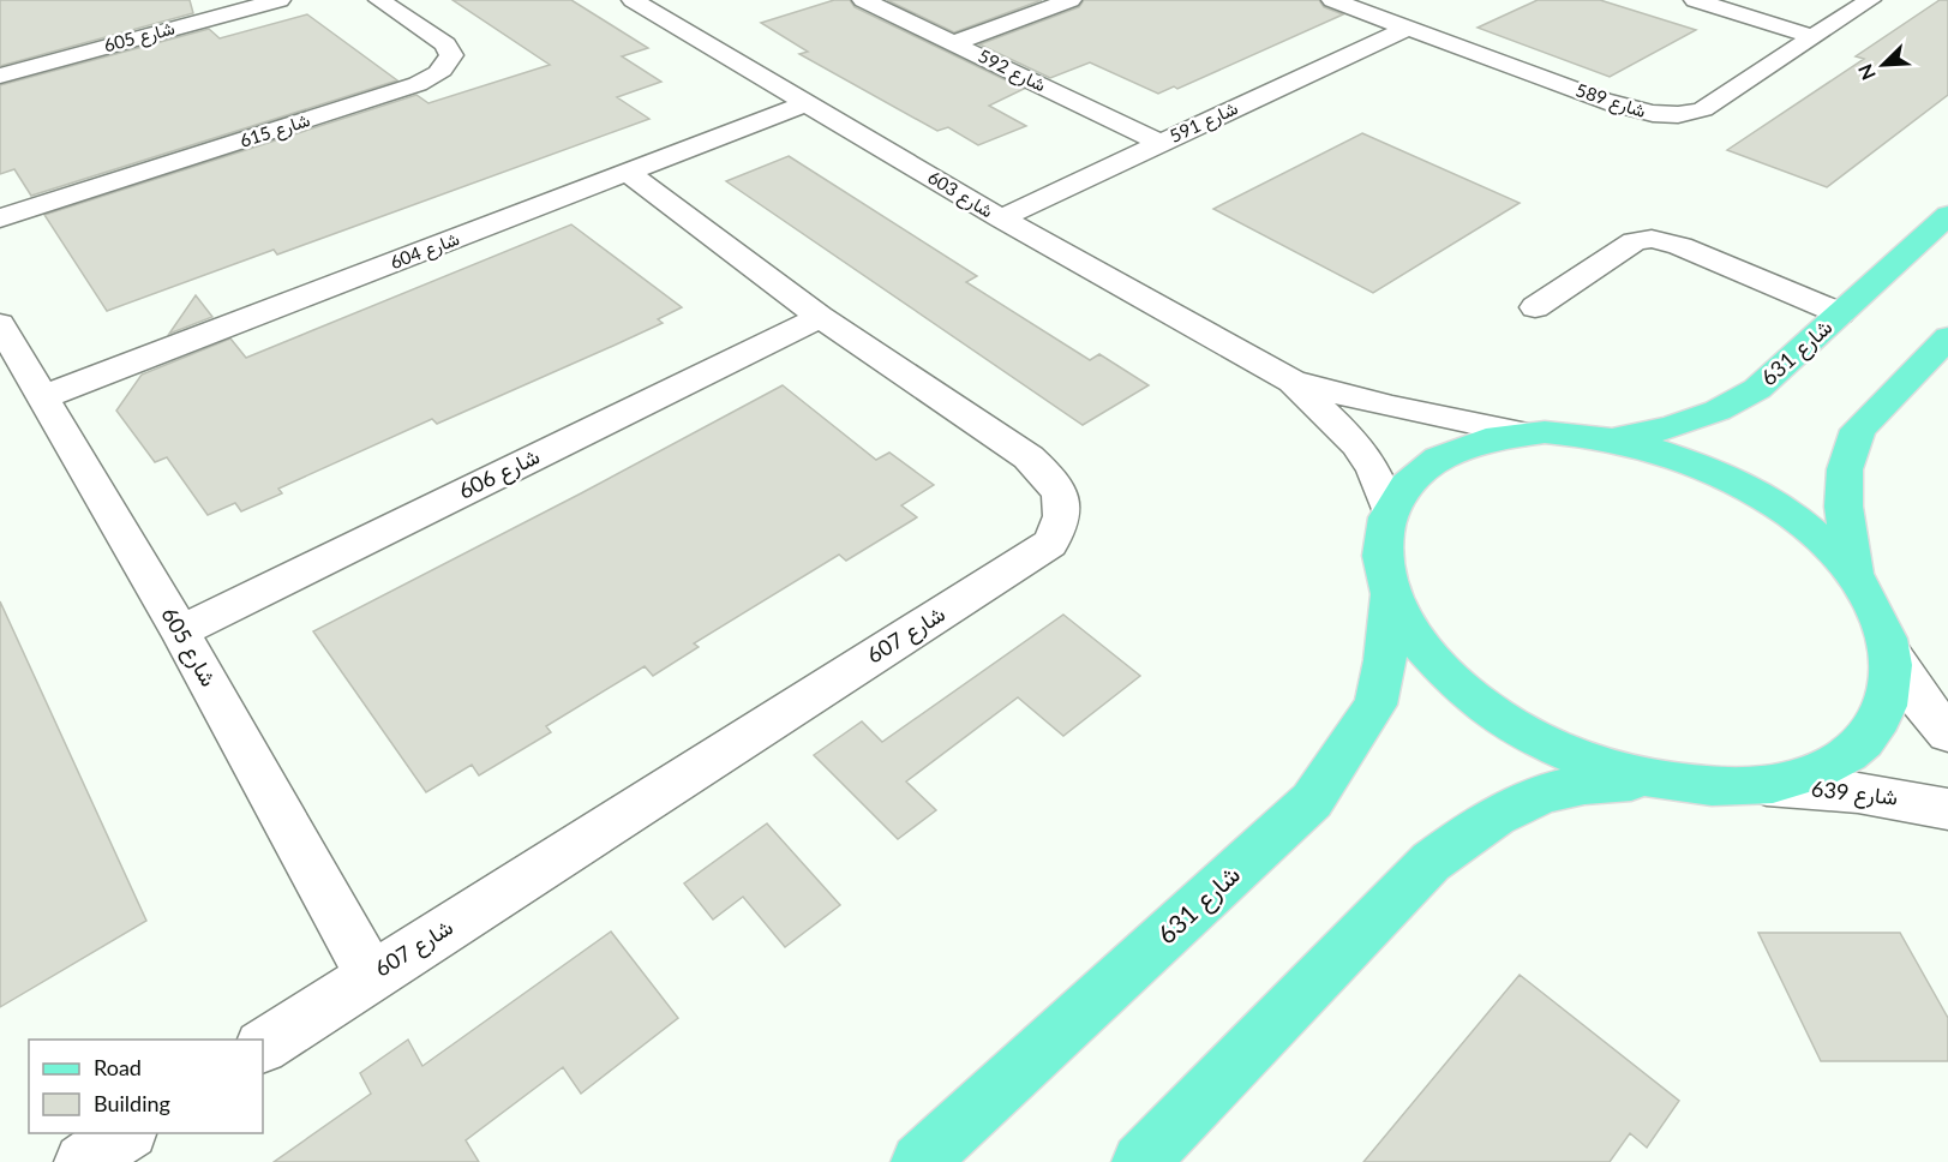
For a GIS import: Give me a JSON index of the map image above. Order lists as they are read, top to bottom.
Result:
{
  "streets": {
    "main road": ["شارع 631"],
    "street": [
      "شارع 605",
      "شارع 592",
      "شارع 589",
      "شارع 591",
      "شارع 615",
      "شارع 603",
      "شارع 604",
      "شارع 606",
      "شارع 607",
      "شارع 639"
    ]
  },
  "crossings": [
    ["شارع 605", "شارع 604"],
    ["شارع 605", "شارع 606"],
    ["شارع 605", "شارع 607"],
    ["شارع 592", "شارع 591"],
    ["شارع 589", "شارع 591"],
    ["شارع 591", "شارع 603"],
    ["شارع 603", "شارع 604"],
    ["شارع 604", "شارع 607"],
    ["شارع 606", "شارع 607"]
  ],
  "legend": ["Road", "Building"],
  "north": "bottom left"
}
